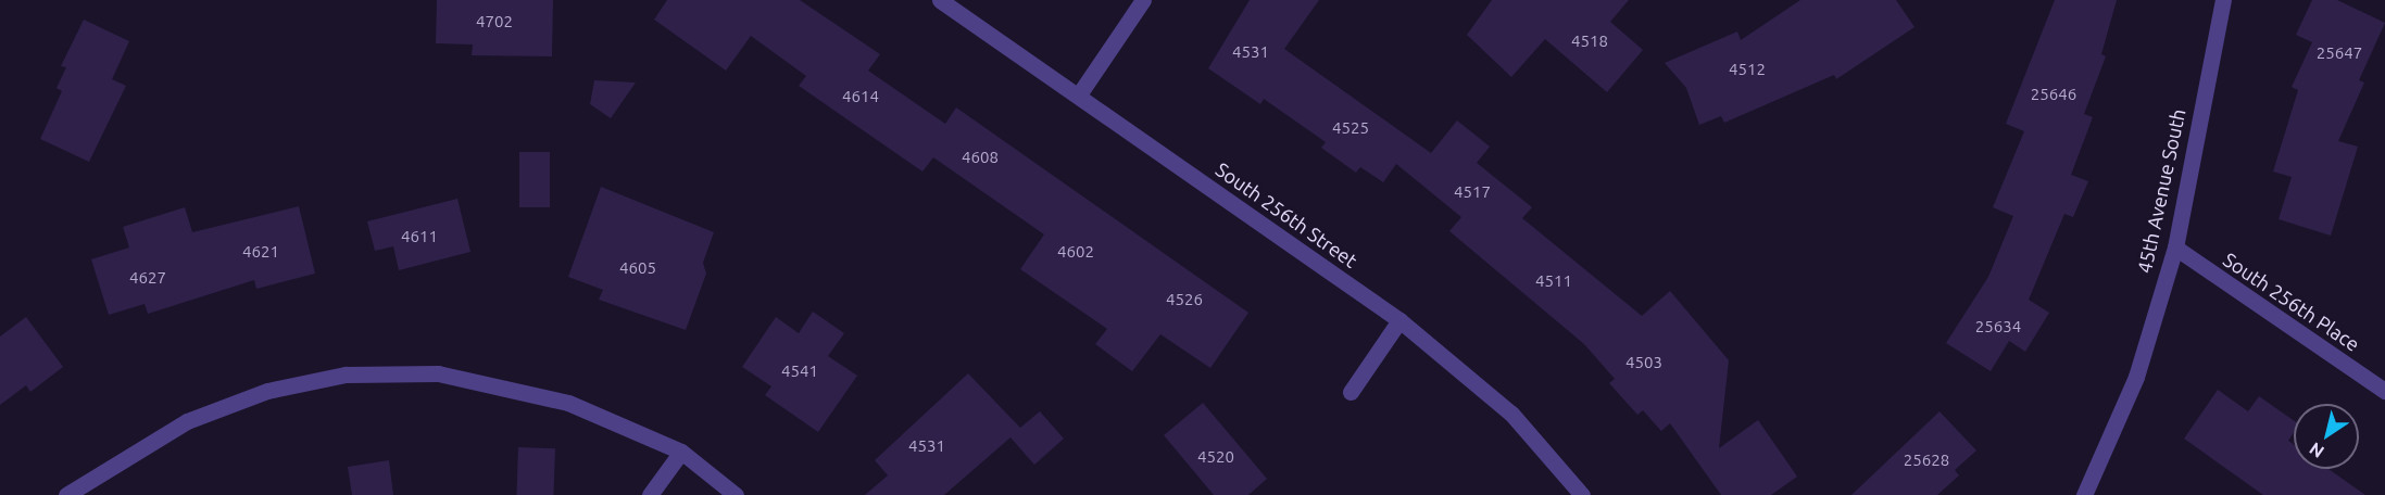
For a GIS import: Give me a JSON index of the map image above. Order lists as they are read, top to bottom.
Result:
{
  "streets": {
    "street": ["45th Avenue South", "South 256th Street", "South 256th Place"]
  },
  "crossings": [
    ["45th Avenue South", "South 256th Place"]
  ],
  "house_numbers": [
    "4702",
    "4518",
    "4531",
    "25647",
    "4512",
    "25646",
    "4614",
    "4525",
    "4608",
    "4517",
    "4611",
    "4621",
    "4602",
    "4605",
    "4627",
    "4511",
    "4526",
    "25634",
    "4503",
    "4541",
    "4531",
    "4520",
    "25628"
  ],
  "north": "bottom left"
}
